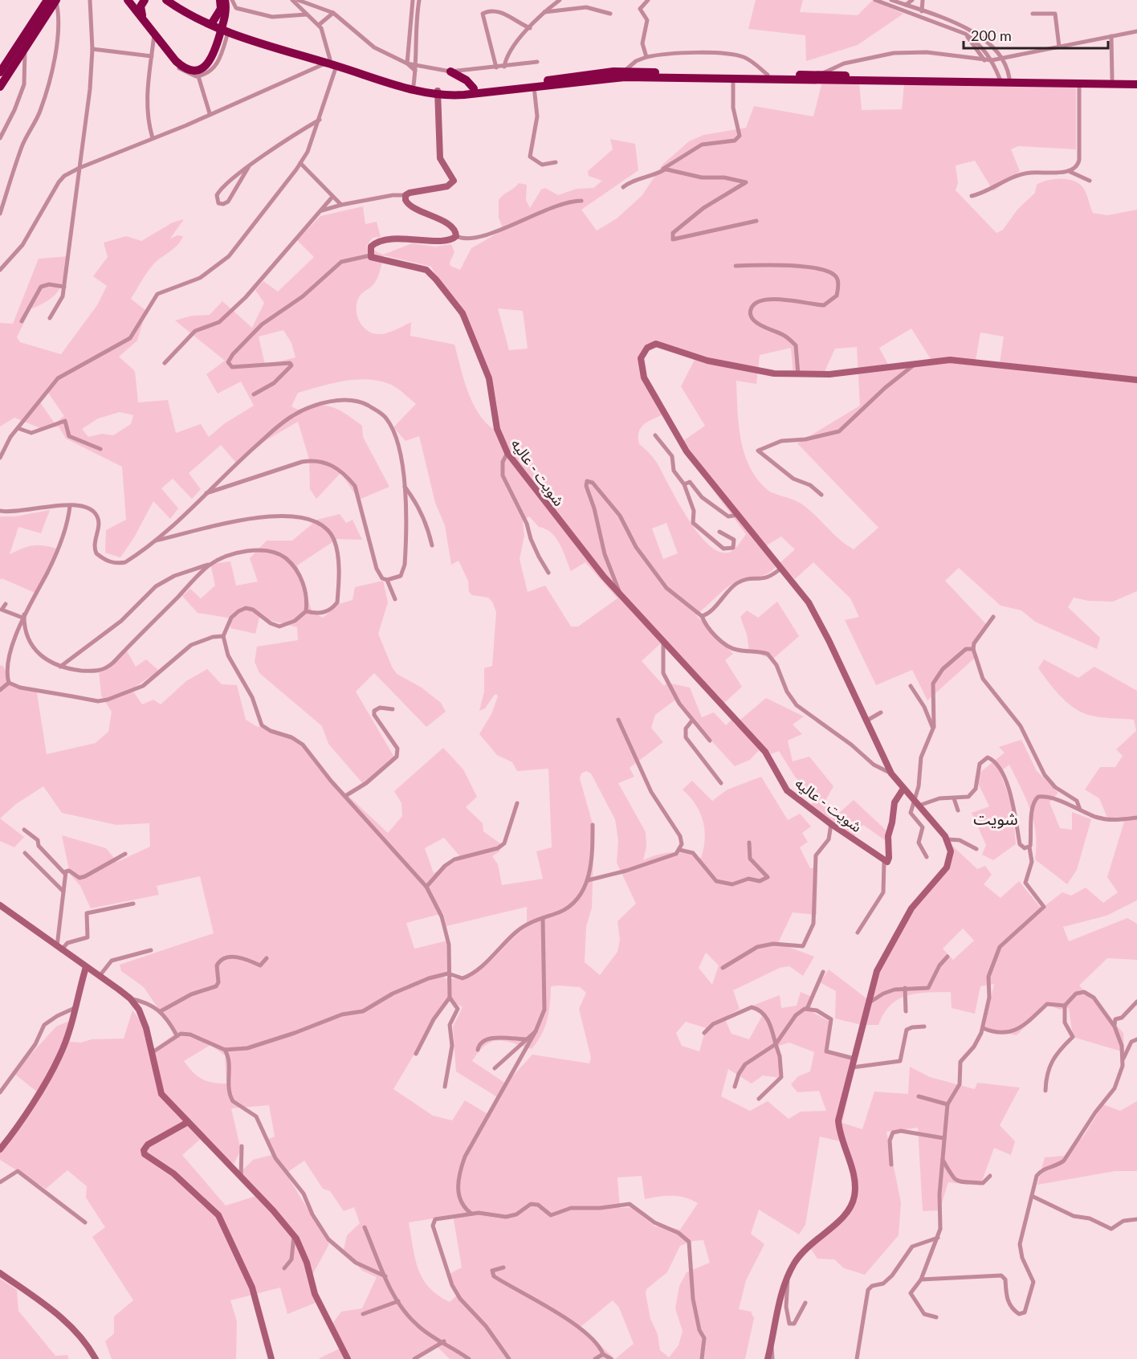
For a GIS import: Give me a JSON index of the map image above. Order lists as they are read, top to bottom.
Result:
{
  "streets": {
    "street": ["شويت - عاليه"]
  },
  "districts": ["شويت"],
  "scale_bar": "200 m"
}
